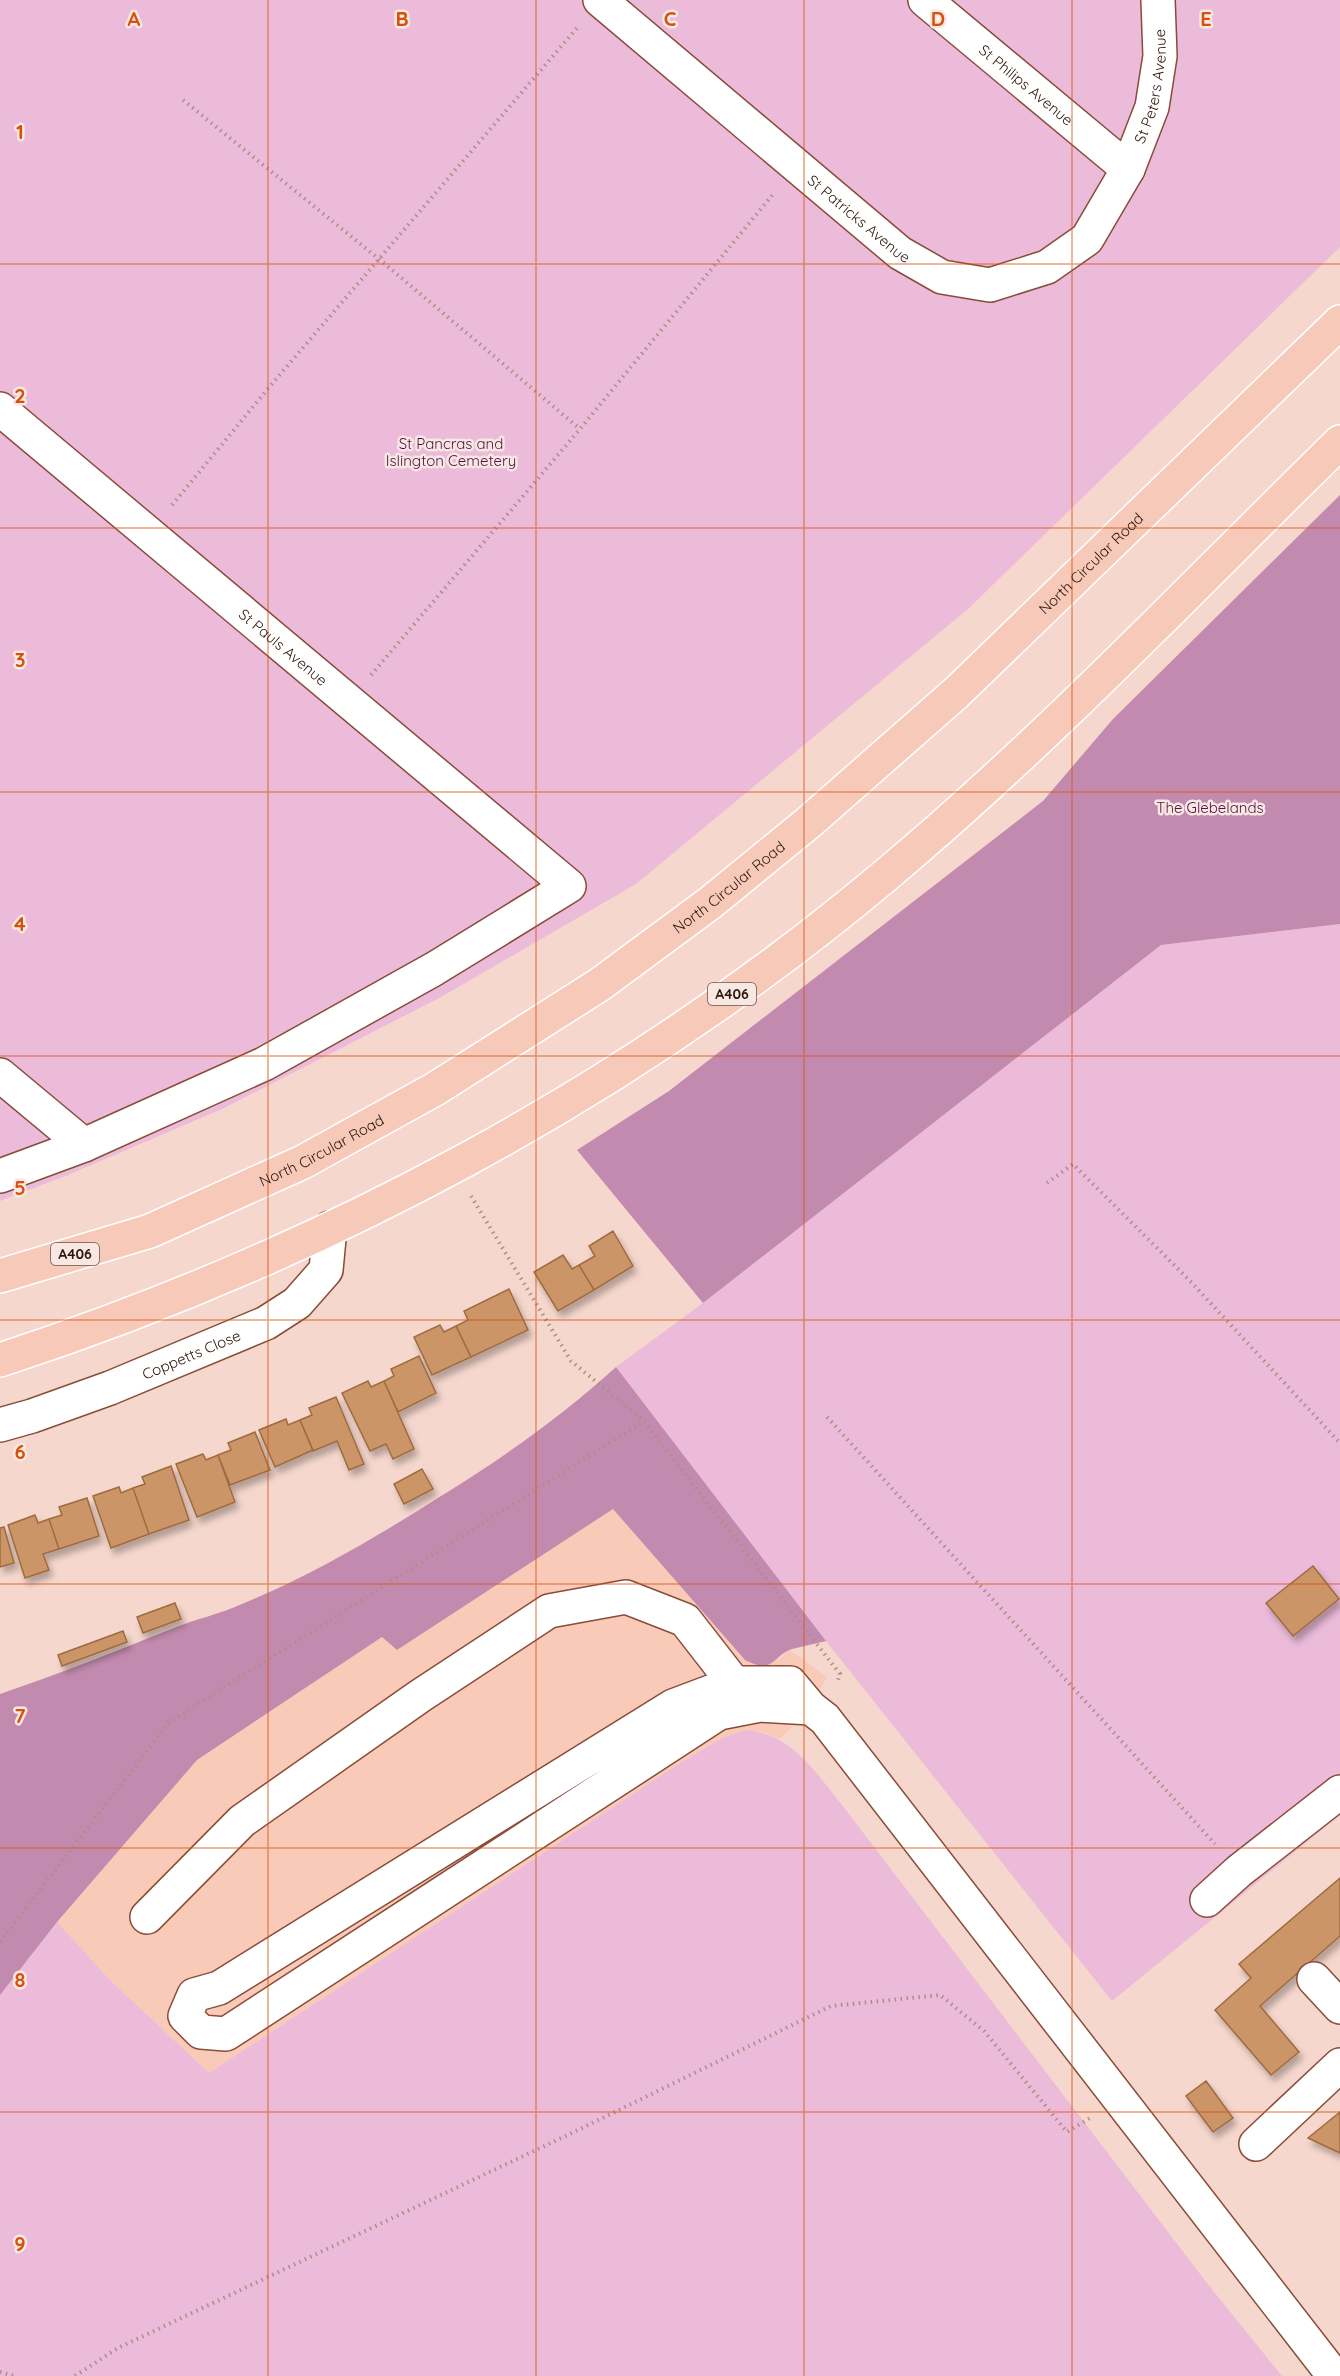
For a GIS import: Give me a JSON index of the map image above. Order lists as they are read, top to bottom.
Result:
{
  "streets": {
    "highway": ["North Circular Road", "A406"],
    "street": [
      "St Philips Avenue",
      "St Peters Avenue",
      "St Patricks Avenue",
      "St Pauls Avenue",
      "Coppetts Close"
    ]
  },
  "crossings": [
    ["St Philips Avenue", "St Peters Avenue"],
    ["St Philips Avenue", "St Patricks Avenue"],
    ["St Peters Avenue", "St Patricks Avenue"],
    ["A406", "Coppetts Close"]
  ],
  "parks": ["St Pancras and Islington Cemetery", "The Glebelands"],
  "grid": {
    "columns": [
      "A",
      "B",
      "C",
      "D",
      "E"
    ],
    "rows": [
      "1",
      "2",
      "3",
      "4",
      "5",
      "6",
      "7",
      "8",
      "9"
    ]
  }
}
